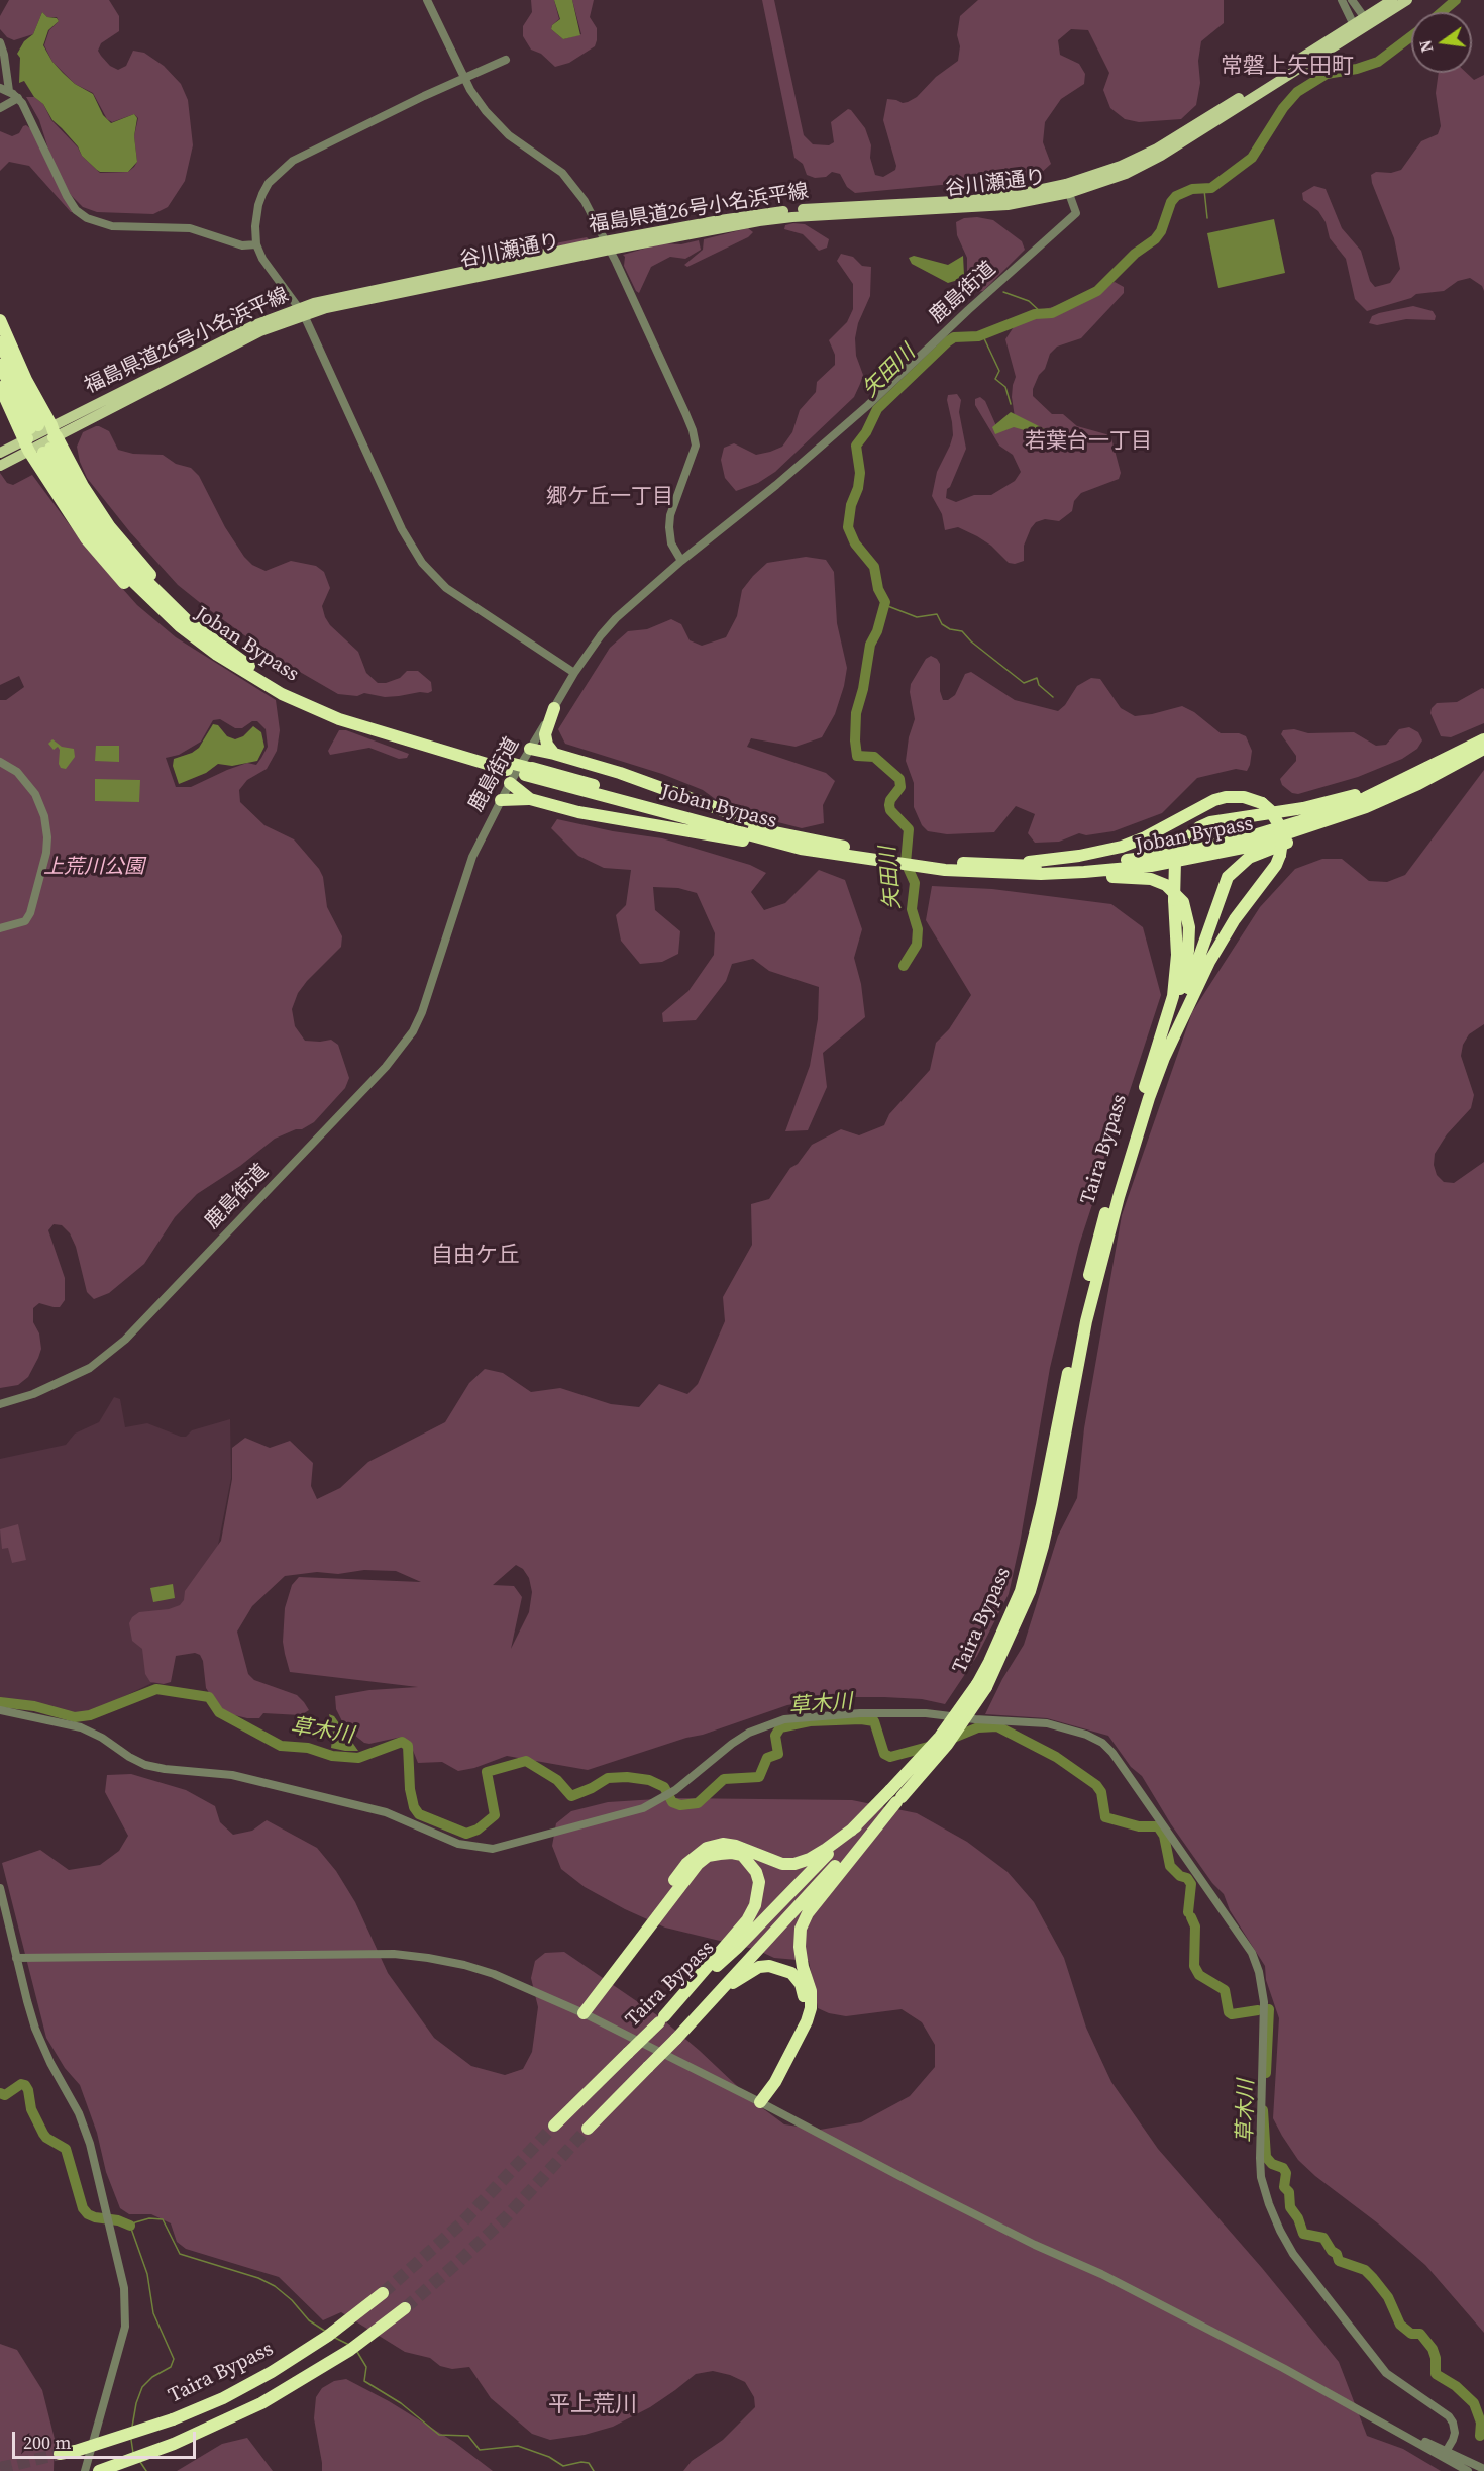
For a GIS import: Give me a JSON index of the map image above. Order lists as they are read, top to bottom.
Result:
{
  "streets": {
    "highway": ["Joban Bypass", "Taira Bypass"],
    "main road": ["谷川瀬通り", "福島県道26号小名浜平線"],
    "street": ["鹿島街道"]
  },
  "crossings": [
    ["谷川瀬通り", "福島県道26号小名浜平線"],
    ["谷川瀬通り", "鹿島街道"],
    ["福島県道26号小名浜平線", "Joban Bypass"]
  ],
  "districts": [
    "常磐上矢田町",
    "若葉台一丁目",
    "郷ケ丘一丁目",
    "自由ケ丘",
    "平上荒川"
  ],
  "water": ["矢田川", "草木川"],
  "parks": ["上荒川公園"],
  "scale_bar": "200 m",
  "north": "left"
}
